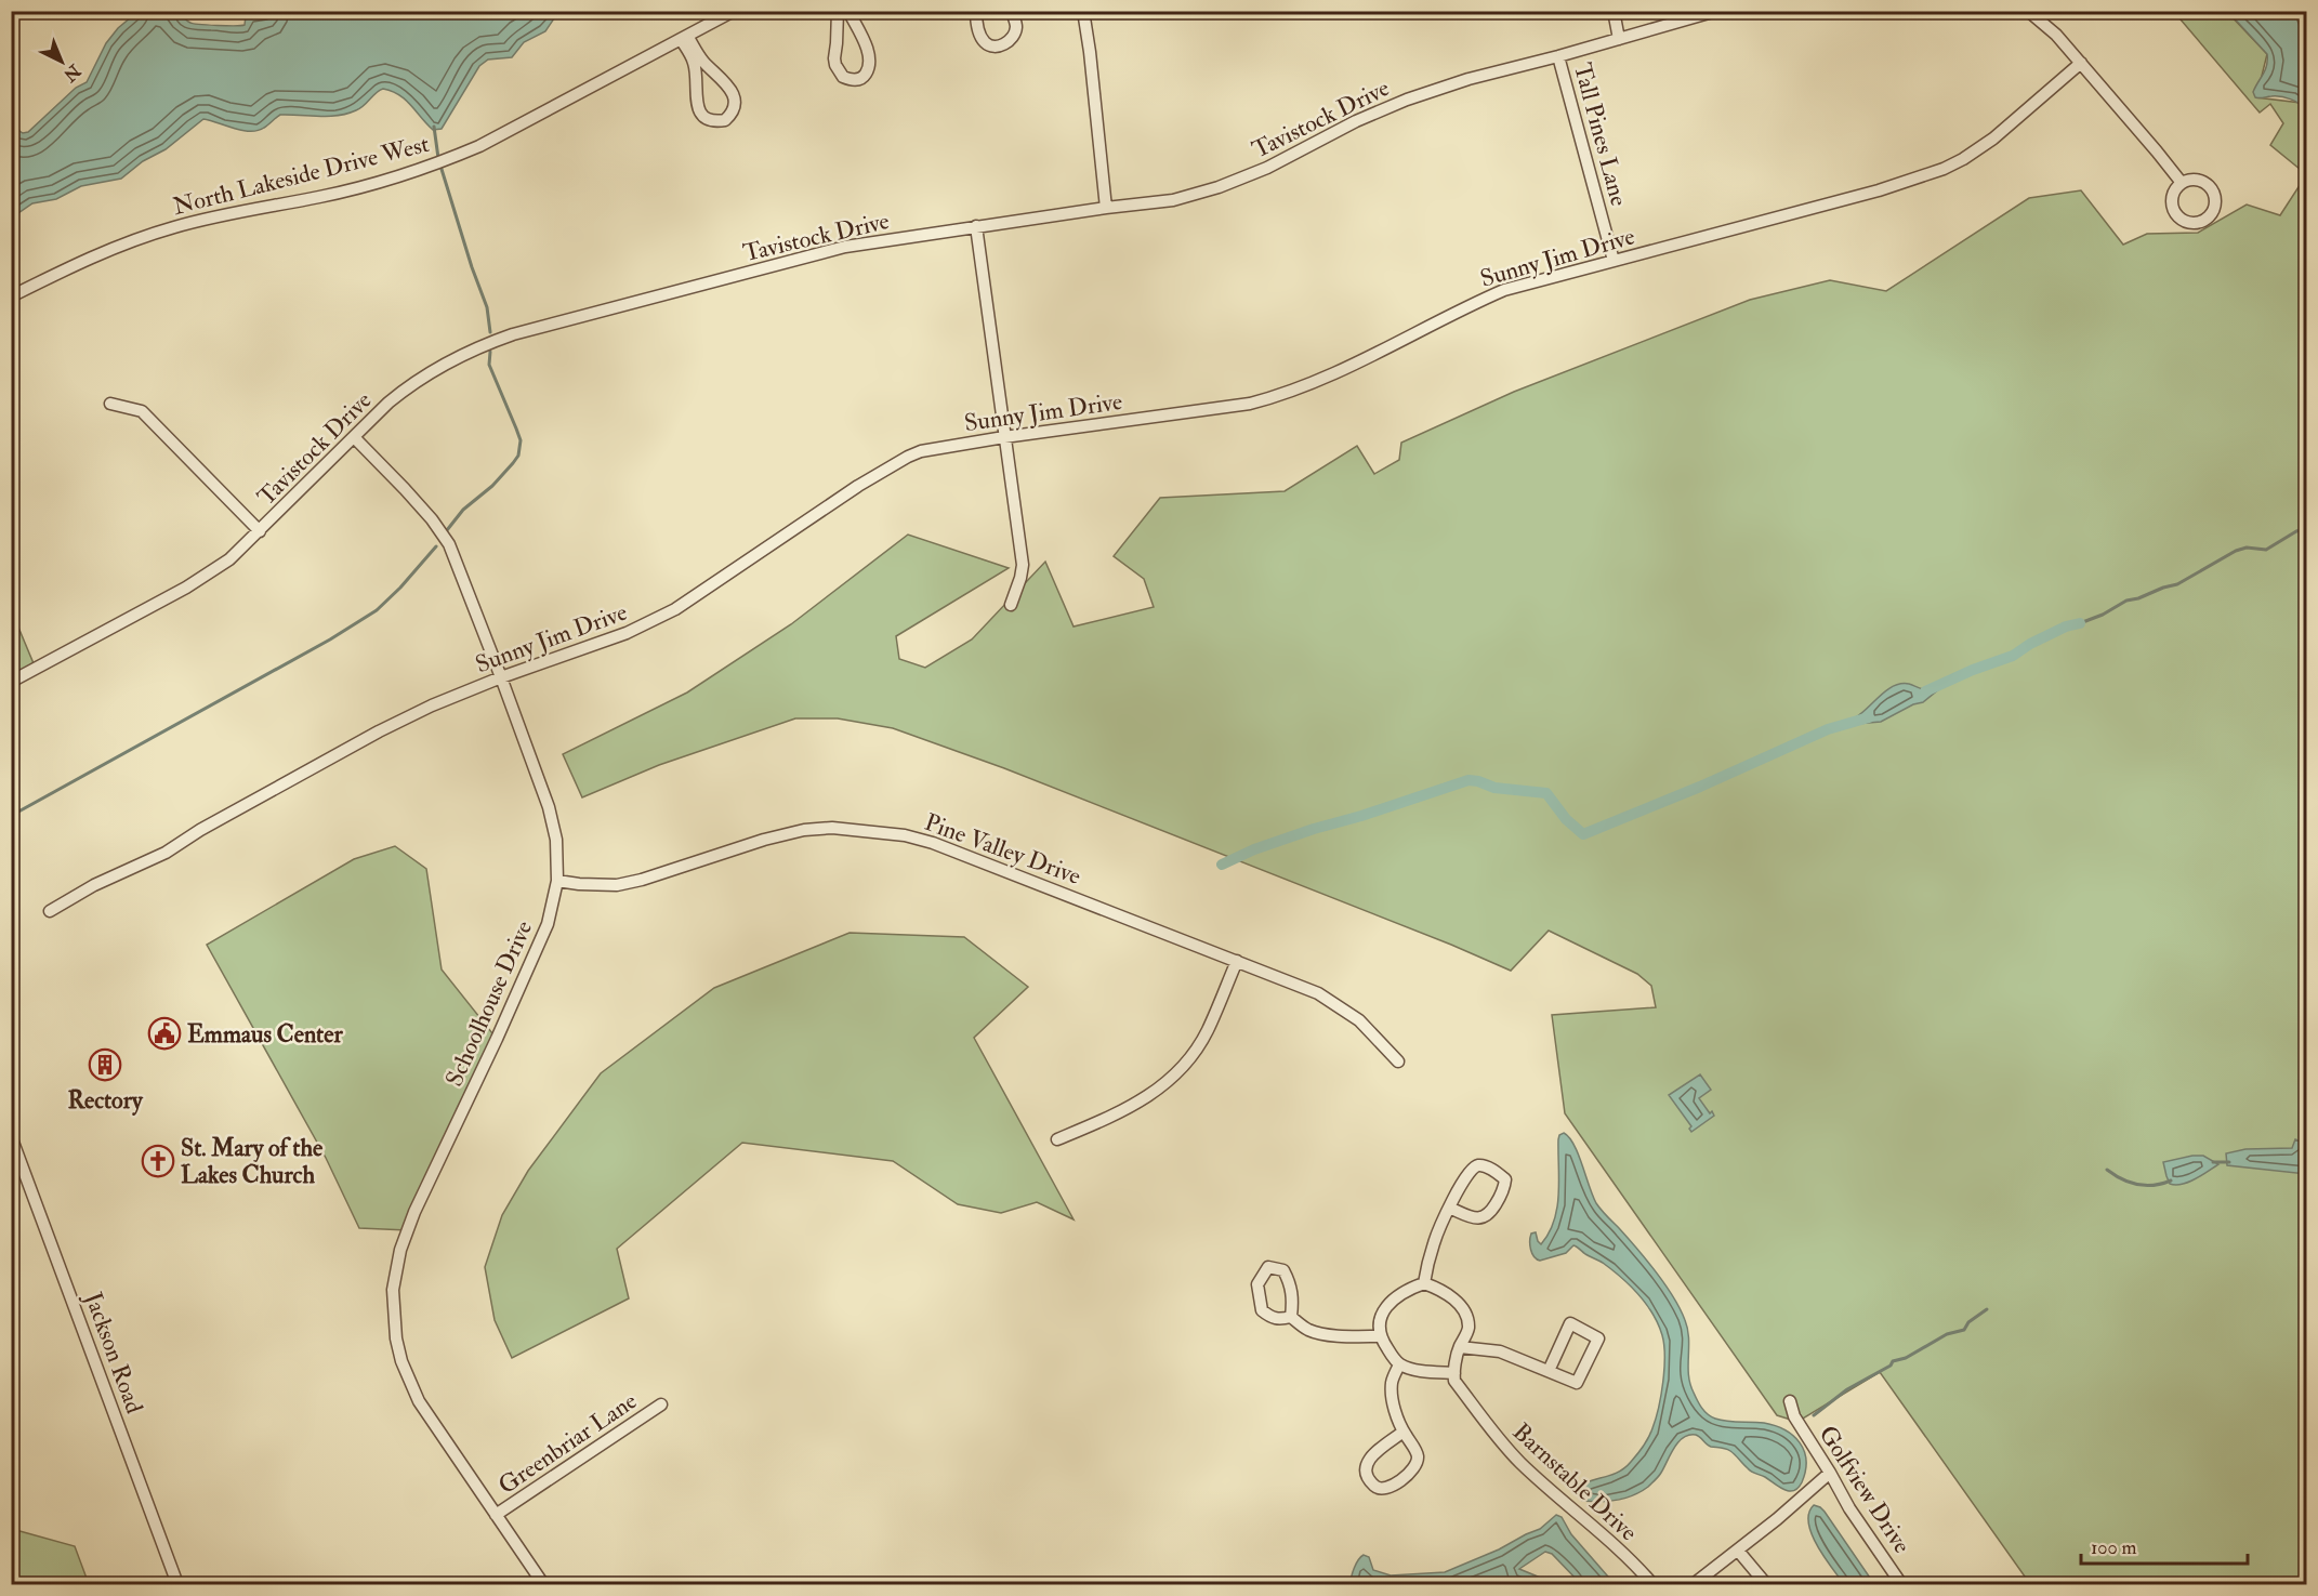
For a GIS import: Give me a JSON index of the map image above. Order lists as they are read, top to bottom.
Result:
{
  "streets": {
    "street": [
      "Tavistock Drive",
      "Tall Pines Lane",
      "North Lakeside Drive West",
      "Sunny Jim Drive",
      "Pine Valley Drive",
      "Schoolhouse Drive",
      "Jackson Road",
      "Greenbriar Lane",
      "Barnstable Drive",
      "Golfview Drive"
    ]
  },
  "crossings": [
    ["Tavistock Drive", "Tall Pines Lane"],
    ["Tavistock Drive", "Schoolhouse Drive"],
    ["Tall Pines Lane", "Sunny Jim Drive"],
    ["Sunny Jim Drive", "Schoolhouse Drive"],
    ["Pine Valley Drive", "Schoolhouse Drive"],
    ["Schoolhouse Drive", "Greenbriar Lane"]
  ],
  "places": {
    "public building": ["Emmaus Center"],
    "building": ["Rectory"],
    "church": ["St. Mary of the Lakes Church"]
  },
  "scale_bar": "100 m",
  "north": "bottom right"
}
